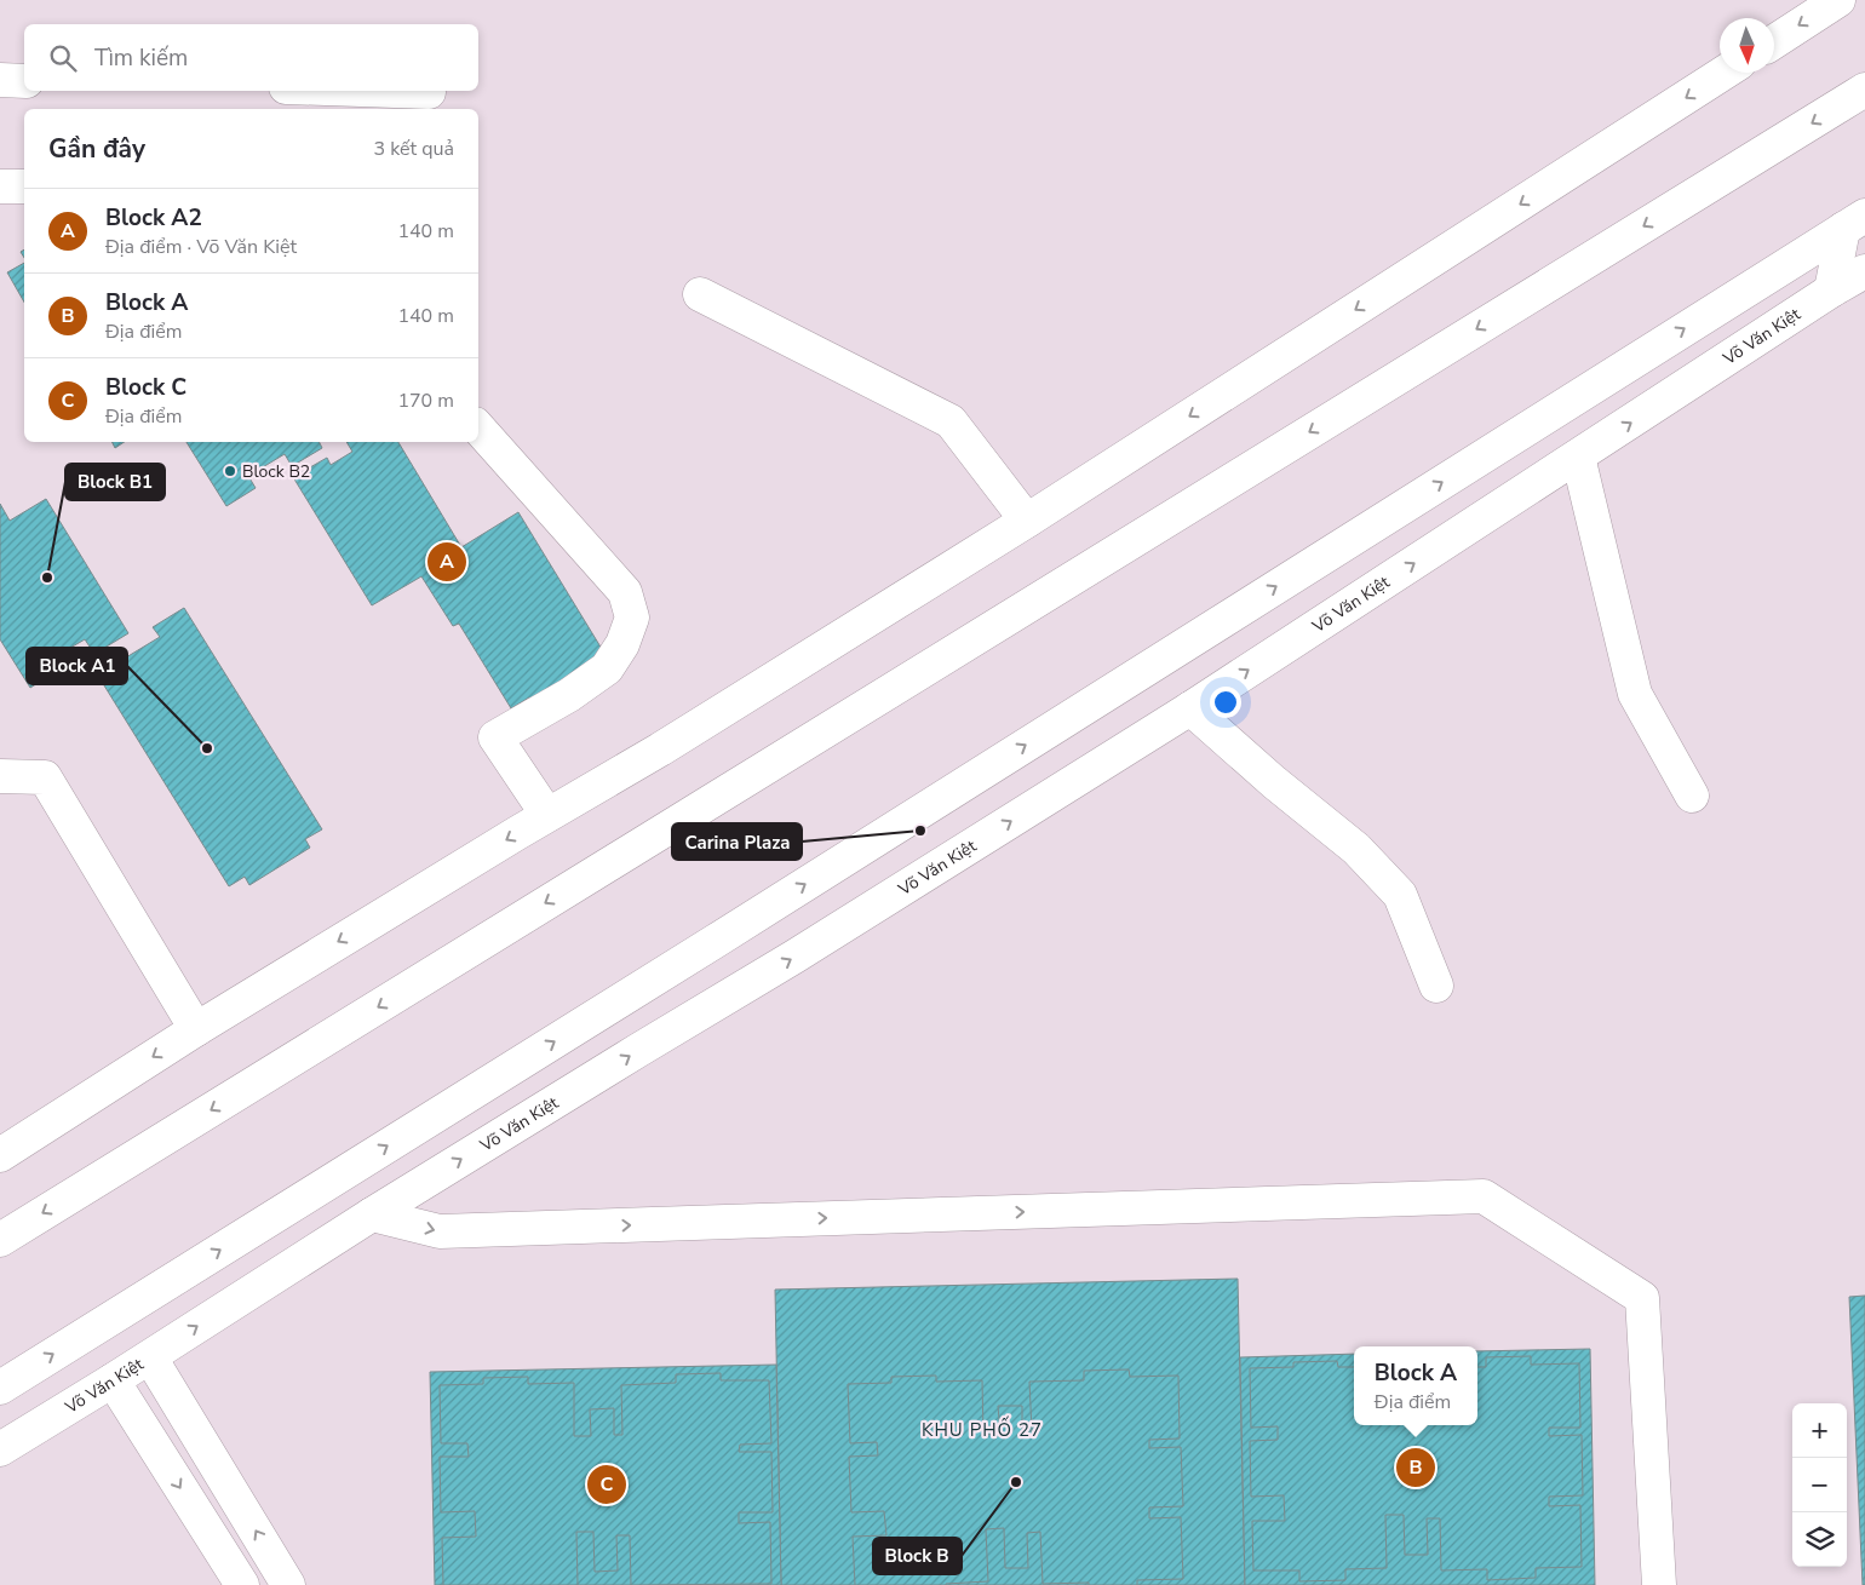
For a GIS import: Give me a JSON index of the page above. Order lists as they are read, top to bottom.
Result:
{
  "streets": {
    "main road": ["Võ Văn Kiệt"]
  },
  "districts": ["KHU PHỐ 27"],
  "places": [
    "Block B2",
    "Block B1",
    "Block A1",
    "Carina Plaza",
    "Block B"
  ],
  "north": "bottom",
  "page": {
    "search": "Tìm kiếm",
    "heading": ["Gần đây", "3 kết quả"],
    "list": [
      {
        "mark": "A",
        "name": "Block A2",
        "note": "Địa điểm · Võ Văn Kiệt",
        "value": "140 m"
      },
      {
        "mark": "B",
        "name": "Block A",
        "note": "Địa điểm",
        "value": "140 m"
      },
      {
        "mark": "C",
        "name": "Block C",
        "note": "Địa điểm",
        "value": "170 m"
      }
    ],
    "pins": ["A", "B", "C"],
    "popup": ["Block A", "Địa điểm"],
    "map_buttons": ["+", "−"]
  }
}
